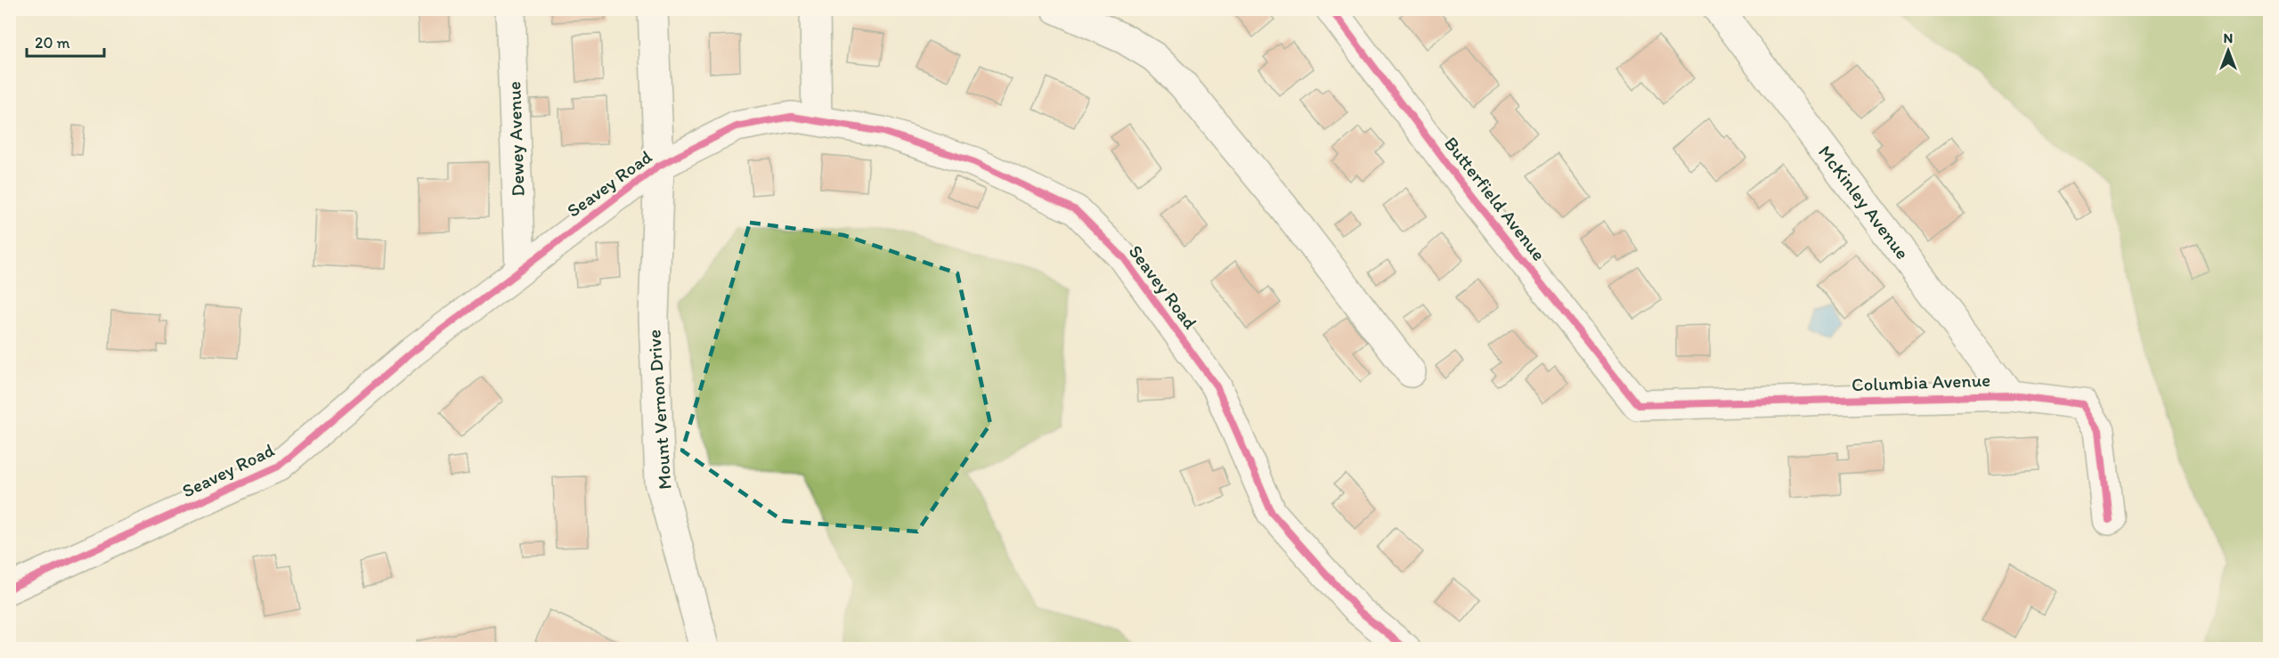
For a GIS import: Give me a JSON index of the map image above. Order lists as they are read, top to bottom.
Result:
{
  "streets": {
    "street": [
      "Dewey Avenue",
      "Seavey Road",
      "Butterfield Avenue",
      "McKinley Avenue",
      "Columbia Avenue",
      "Mount Vernon Drive"
    ]
  },
  "crossings": [
    ["Dewey Avenue", "Seavey Road"],
    ["Seavey Road", "Mount Vernon Drive"],
    ["Butterfield Avenue", "Columbia Avenue"],
    ["McKinley Avenue", "Columbia Avenue"]
  ],
  "scale_bar": "20 m",
  "north": "top"
}
